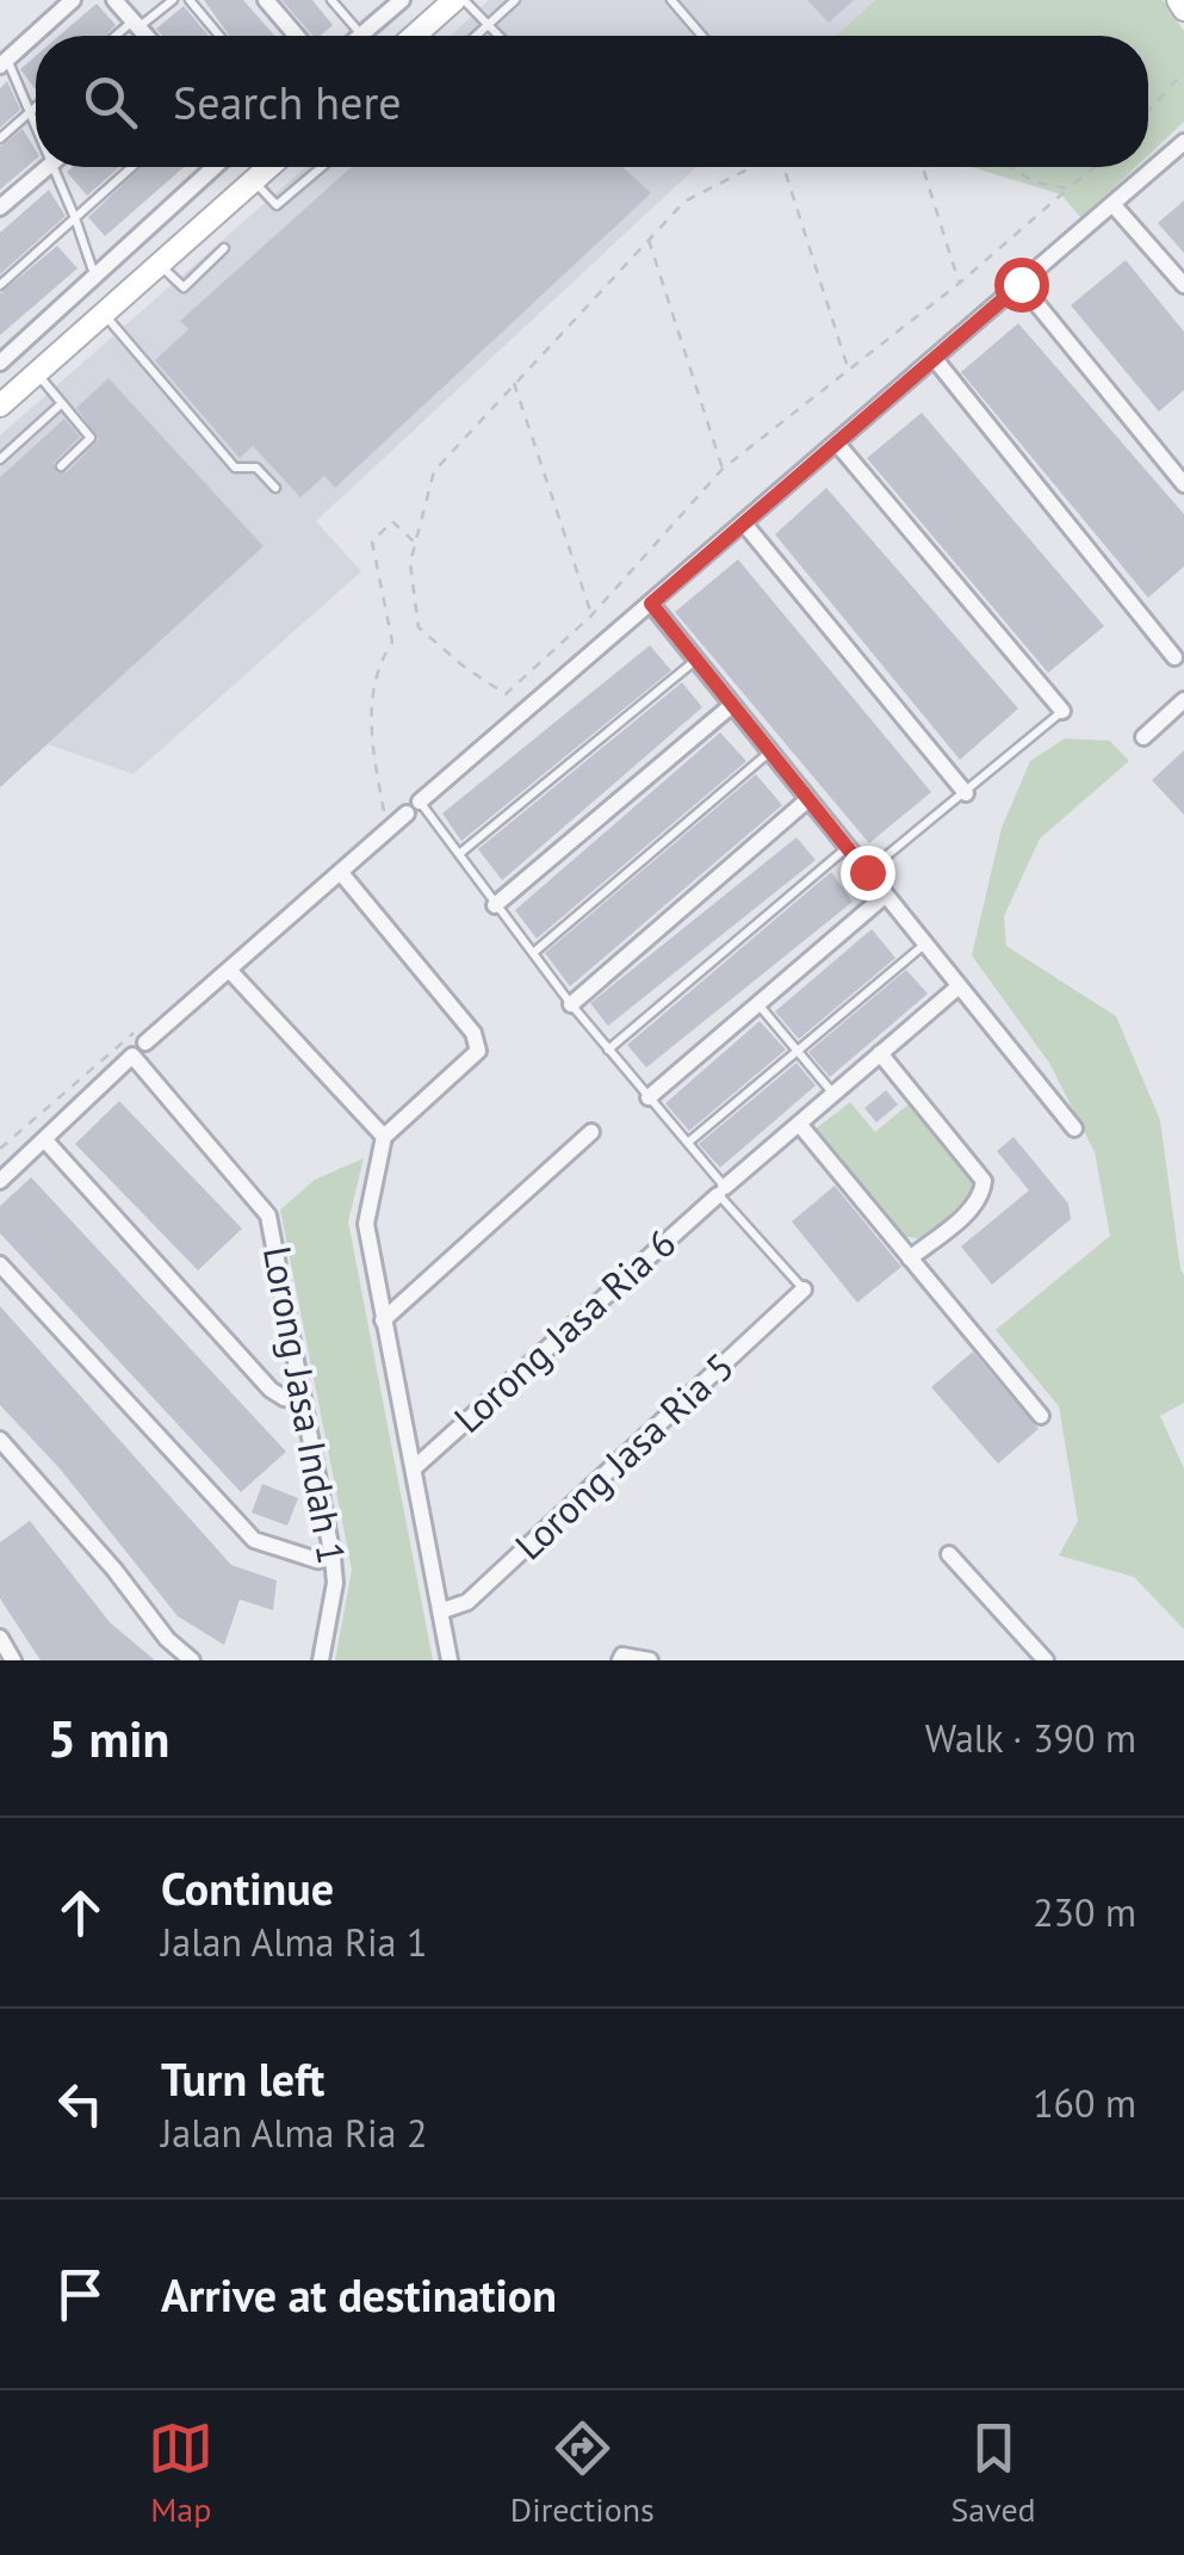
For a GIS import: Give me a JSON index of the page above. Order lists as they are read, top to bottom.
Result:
{
  "streets": {
    "street": ["Lorong Jasa Ria 6", "Lorong Jasa Indah 1", "Lorong Jasa Ria 5"]
  },
  "page": {
    "search": "Search here",
    "heading": ["5 min", "Walk · 390 m"],
    "list": [
      ["Continue", "Jalan Alma Ria 1", "230 m"],
      ["Turn left", "Jalan Alma Ria 2", "160 m"],
      "Arrive at destination"
    ],
    "nav": ["Map", "Directions", "Saved"]
  }
}
